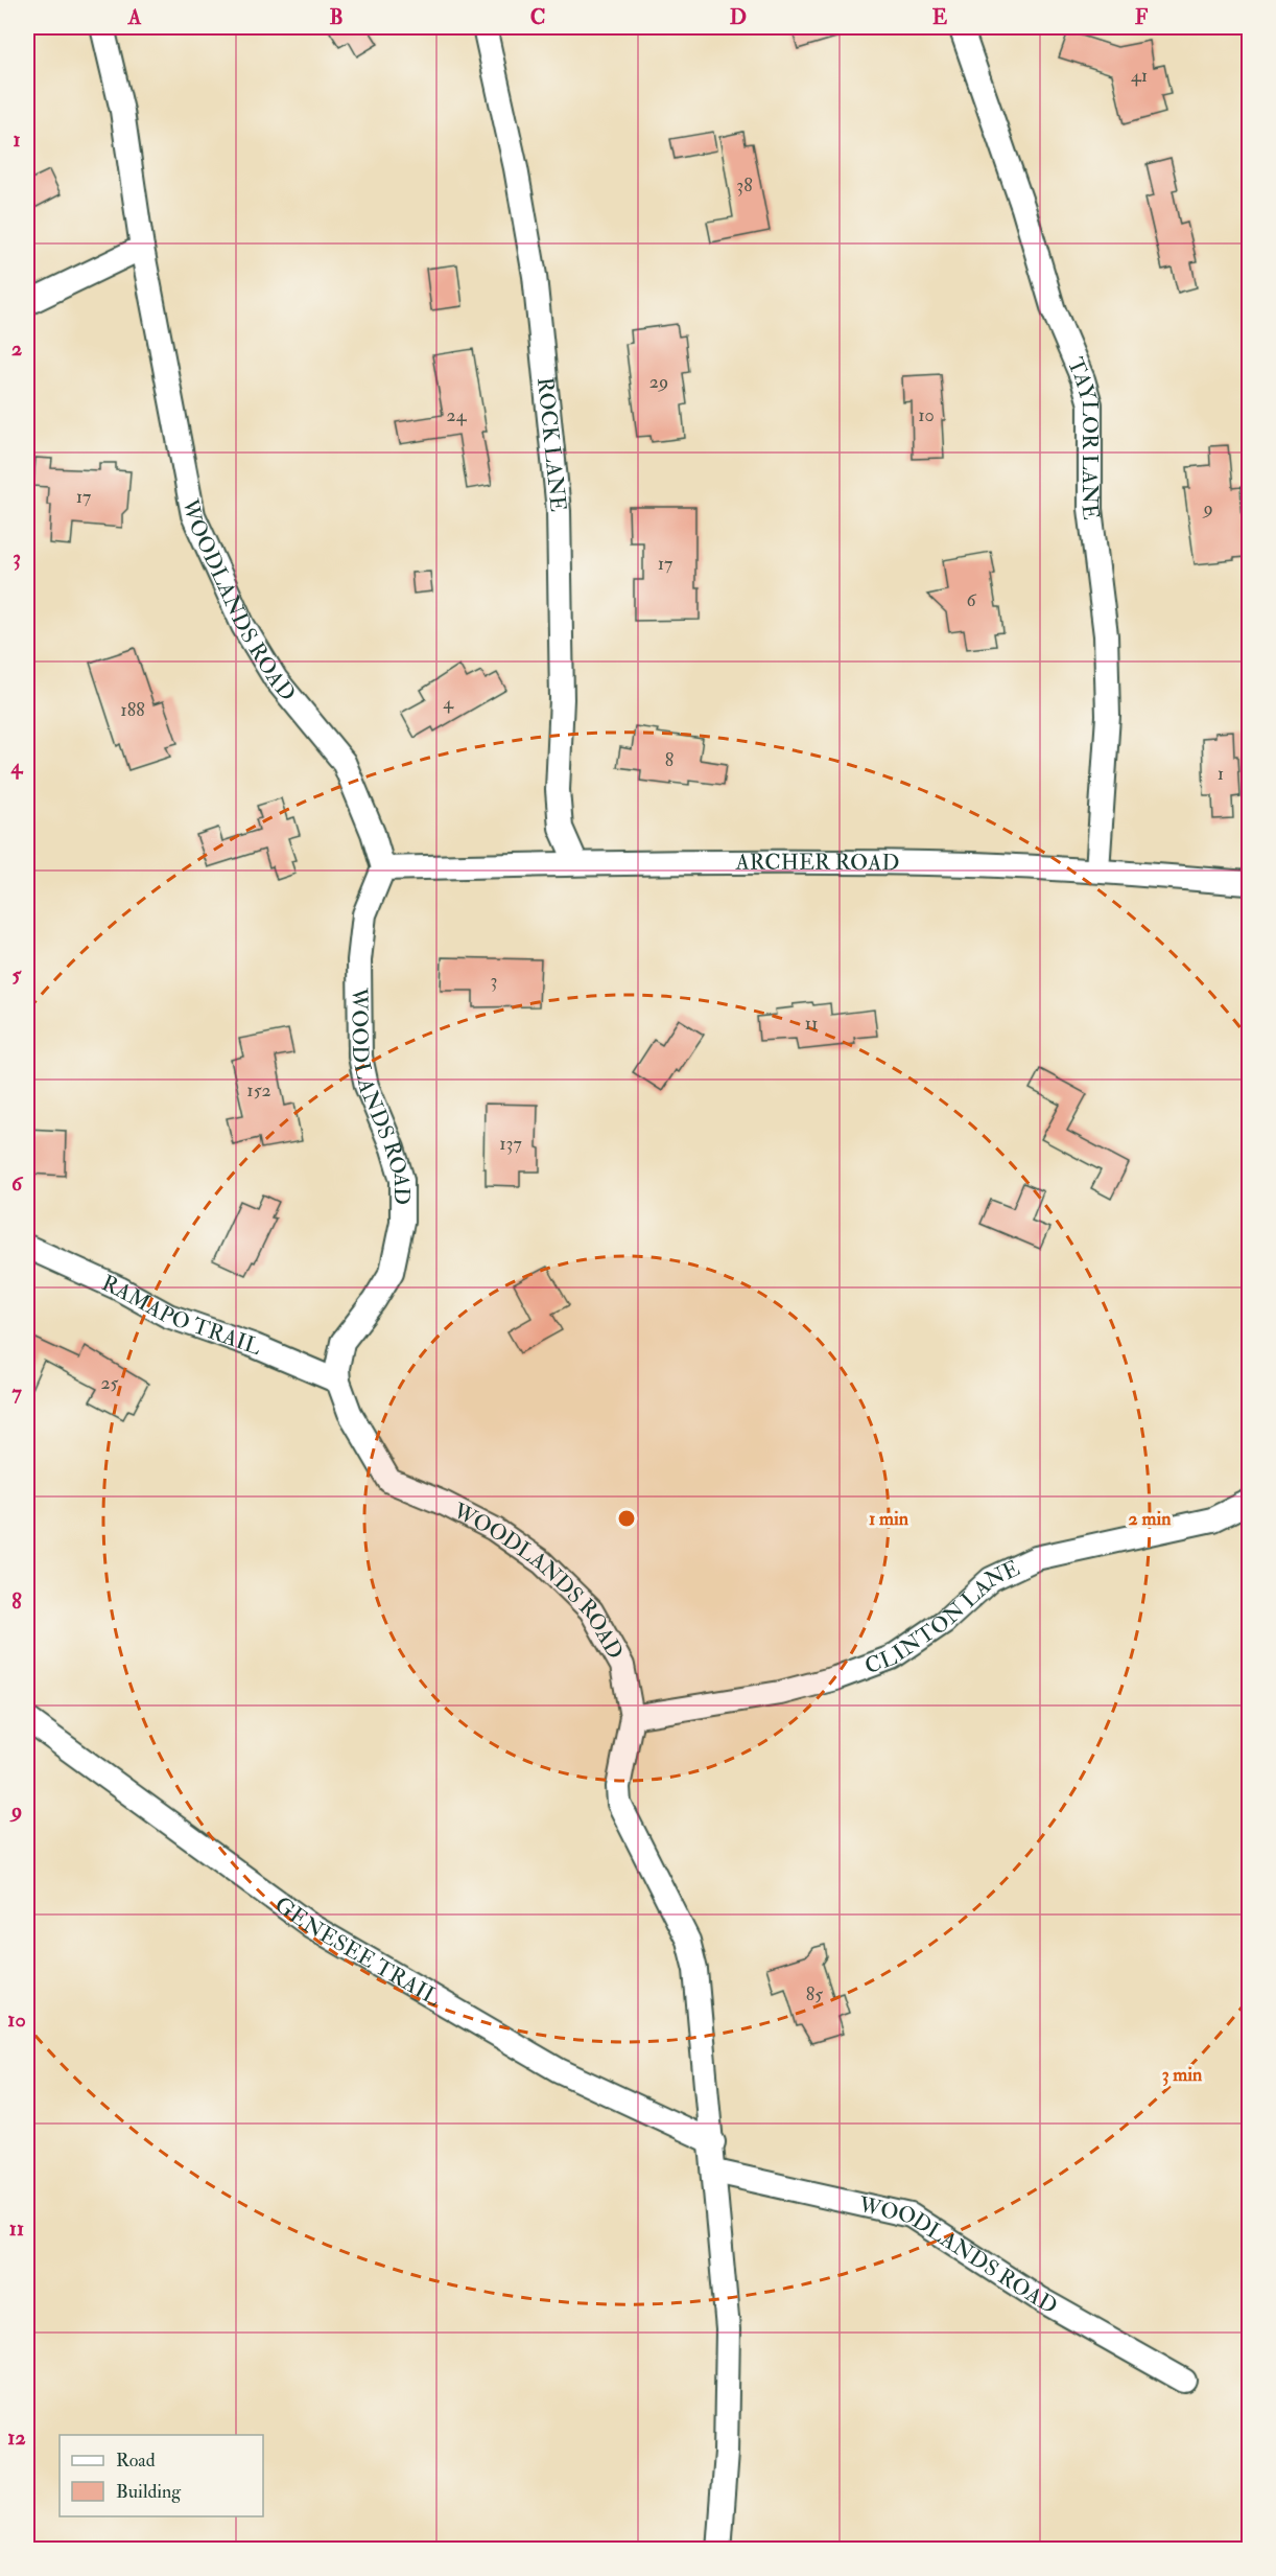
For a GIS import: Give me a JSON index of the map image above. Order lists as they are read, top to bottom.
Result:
{
  "streets": {
    "street": [
      "TAYLOR LANE",
      "ROCK LANE",
      "WOODLANDS ROAD",
      "ARCHER ROAD",
      "RAMAPO TRAIL",
      "CLINTON LANE",
      "GENESEE TRAIL"
    ]
  },
  "crossings": [
    ["TAYLOR LANE", "ARCHER ROAD"],
    ["ROCK LANE", "ARCHER ROAD"],
    ["WOODLANDS ROAD", "ARCHER ROAD"],
    ["WOODLANDS ROAD", "RAMAPO TRAIL"],
    ["WOODLANDS ROAD", "CLINTON LANE"],
    ["WOODLANDS ROAD", "GENESEE TRAIL"]
  ],
  "house_numbers": [
    "41",
    "38",
    "29",
    "24",
    "10",
    "17",
    "9",
    "17",
    "6",
    "4",
    "188",
    "8",
    "1",
    "3",
    "11",
    "152",
    "137",
    "25",
    "85"
  ],
  "legend": ["Road", "Building"],
  "grid": {
    "columns": [
      "A",
      "B",
      "C",
      "D",
      "E",
      "F"
    ],
    "rows": [
      "1",
      "2",
      "3",
      "4",
      "5",
      "6",
      "7",
      "8",
      "9",
      "10",
      "11",
      "12"
    ]
  },
  "rings": ["1 min", "2 min", "3 min"]
}
